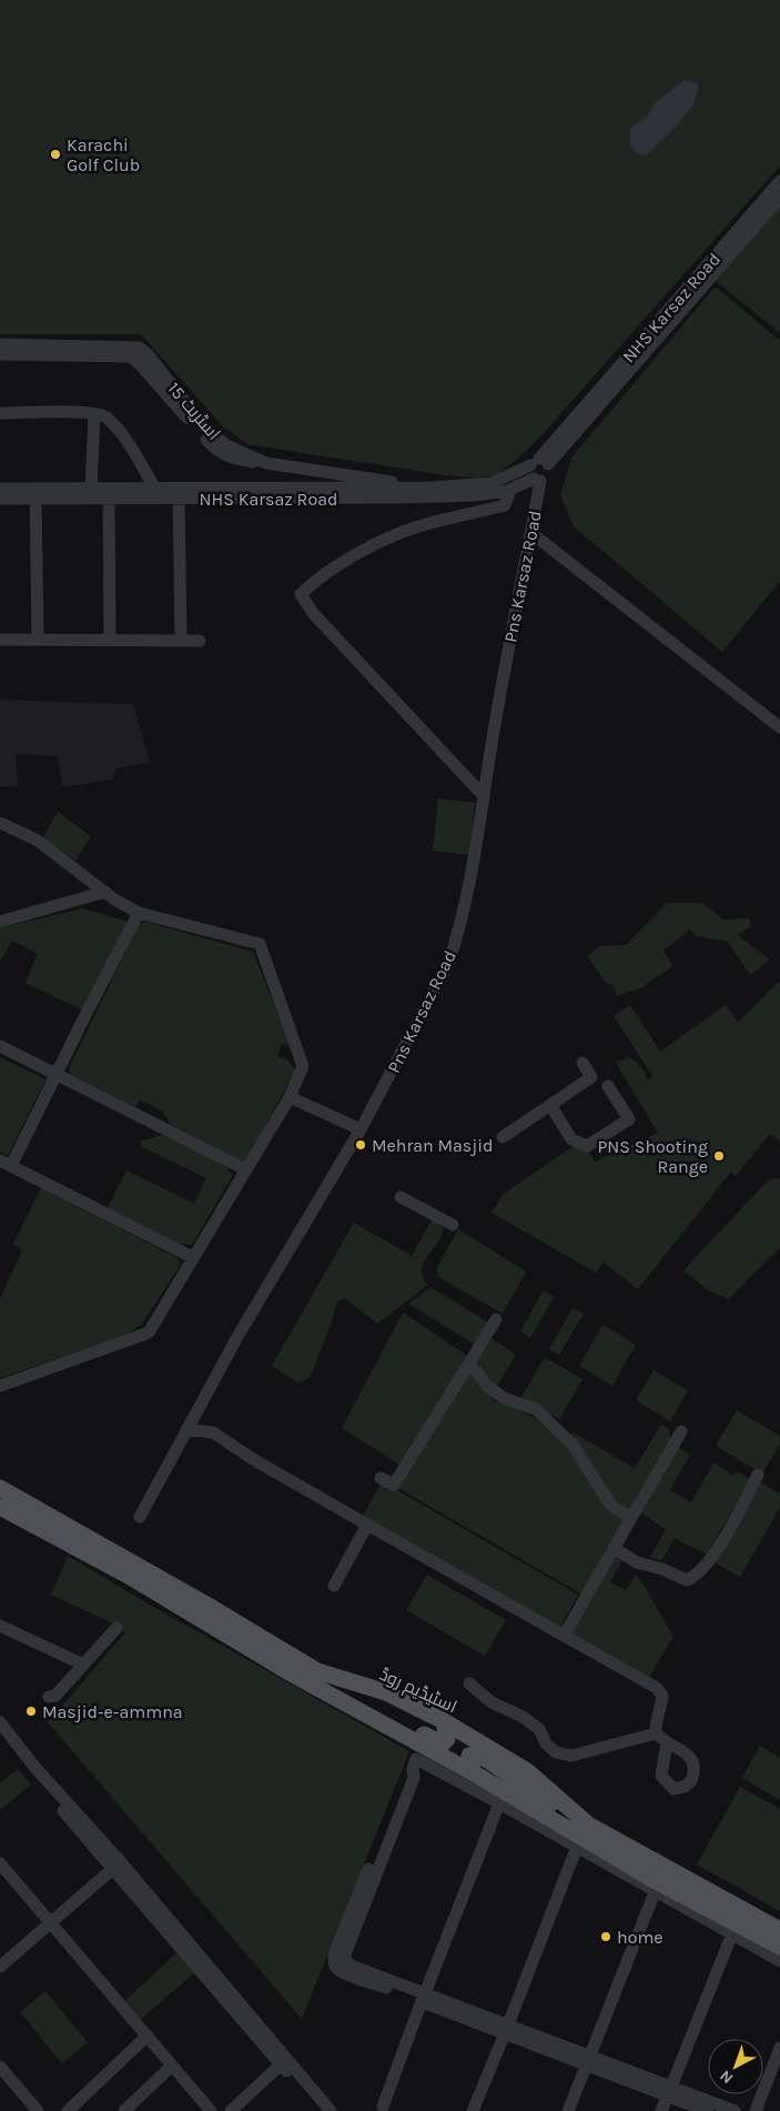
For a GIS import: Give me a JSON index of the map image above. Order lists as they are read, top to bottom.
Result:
{
  "streets": {
    "main road": ["اسٹیڈیم روڈ"],
    "street": ["NHS Karsaz Road", "اسٹریٹ 15", "Pns Karsaz Road"]
  },
  "crossings": [
    ["NHS Karsaz Road", "اسٹریٹ 15"],
    ["NHS Karsaz Road", "Pns Karsaz Road"]
  ],
  "places": [
    "Karachi Golf Club",
    "Mehran Masjid",
    "PNS Shooting Range",
    "Masjid-e-ammna",
    "home"
  ],
  "north": "bottom left"
}
